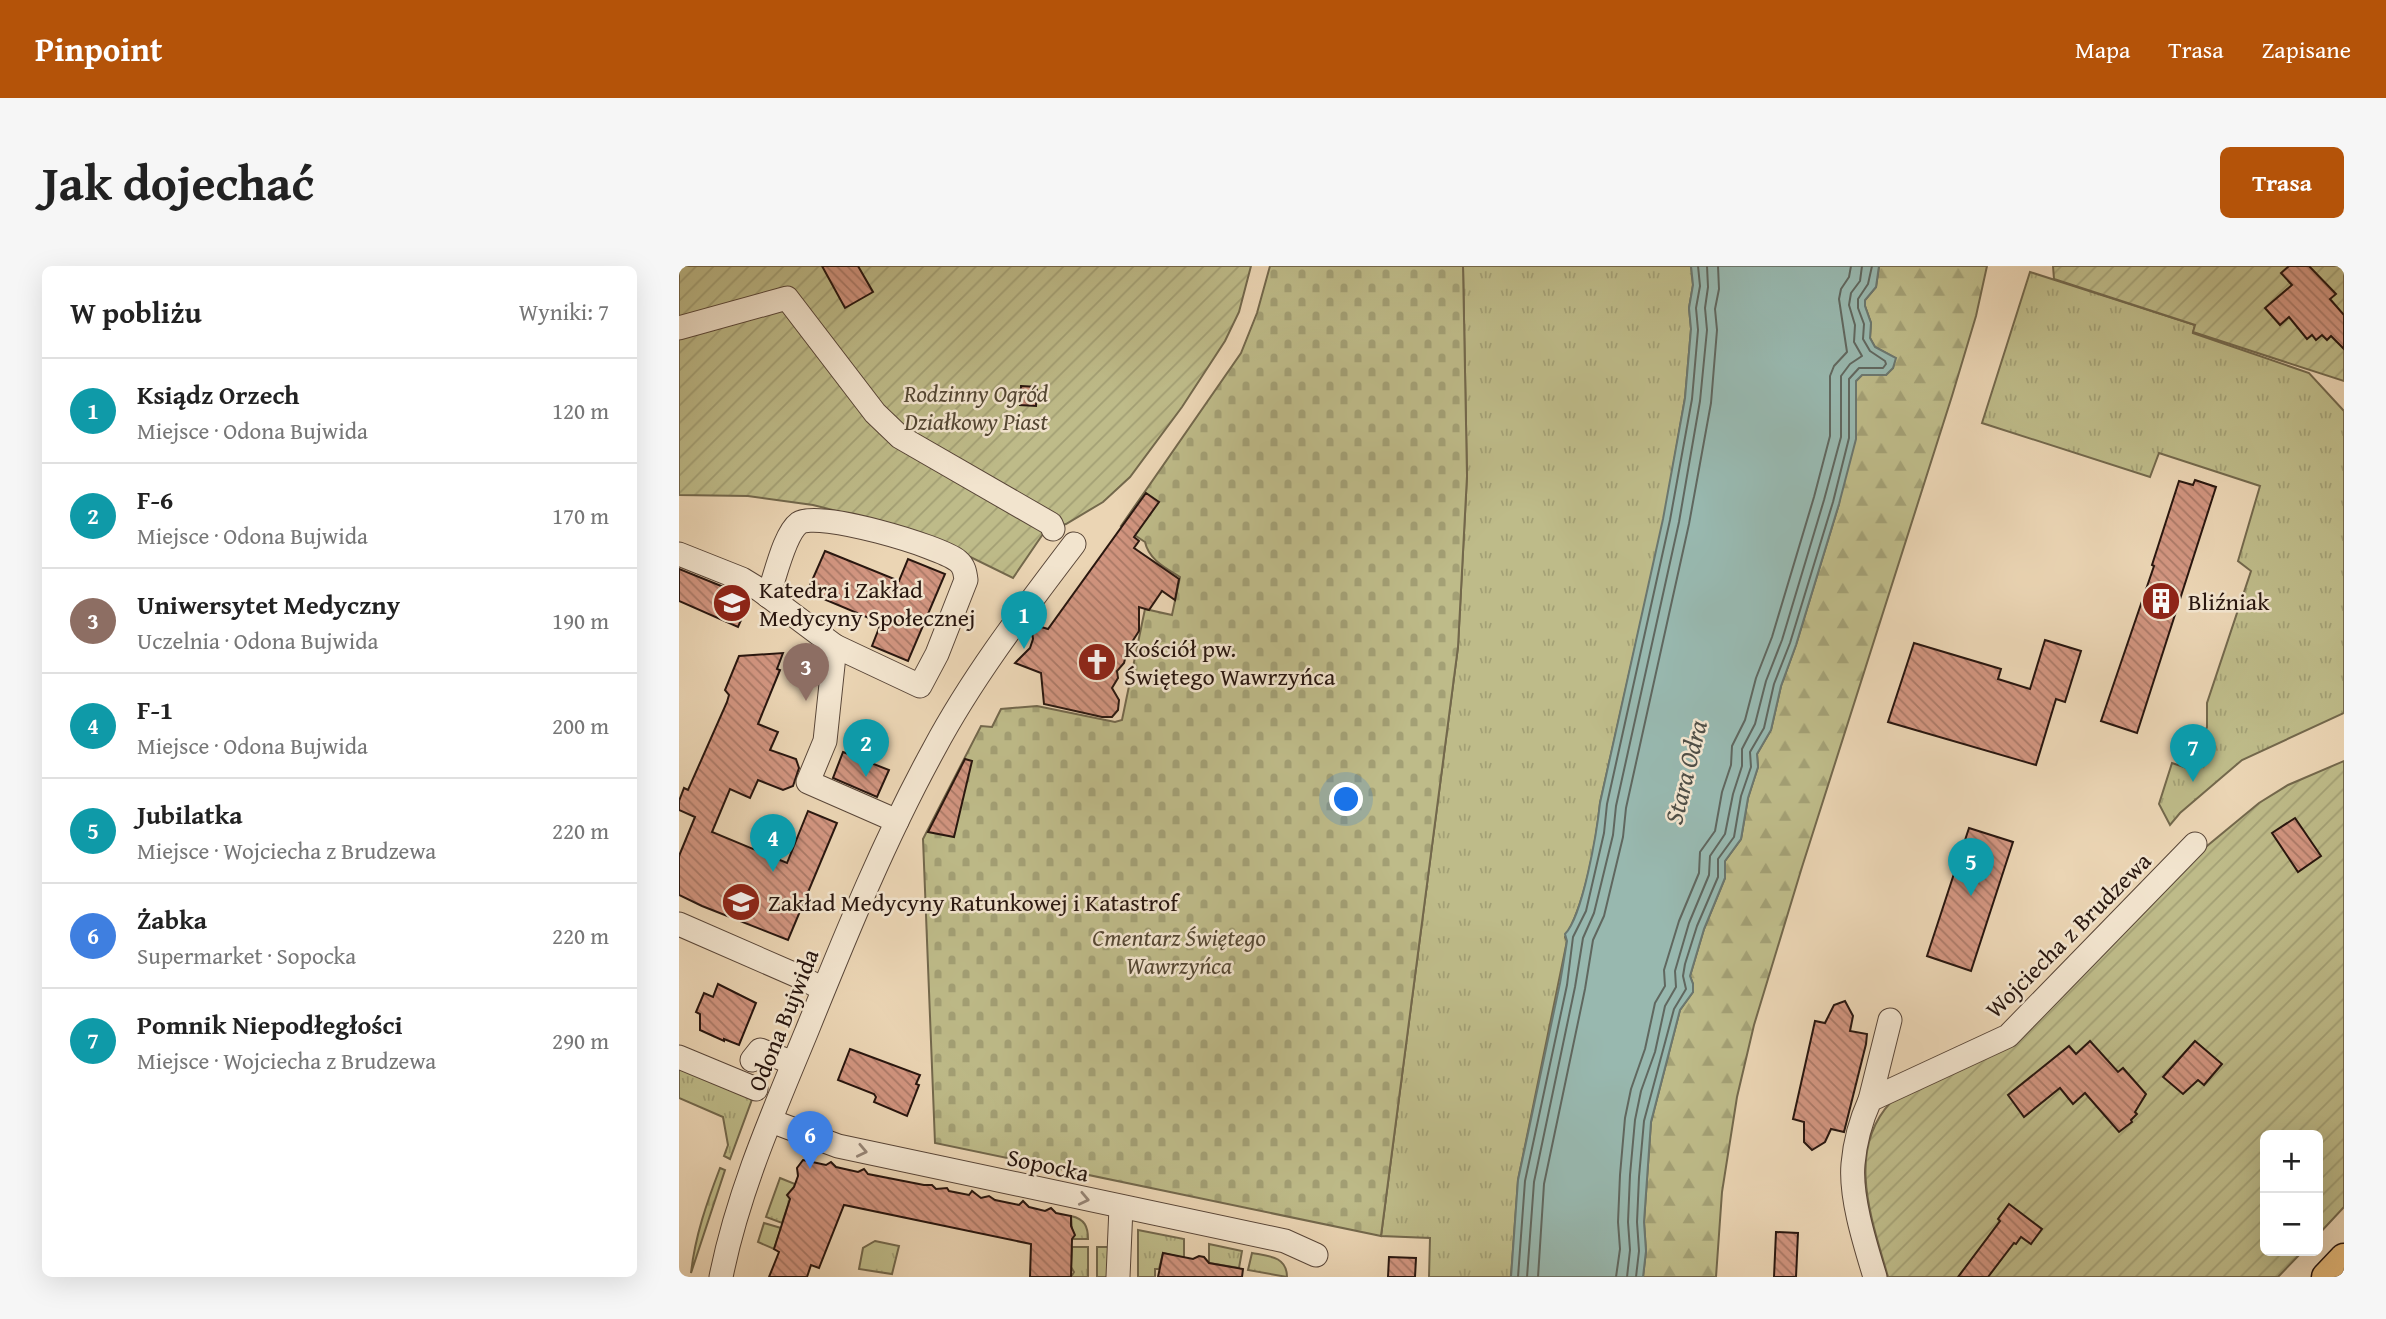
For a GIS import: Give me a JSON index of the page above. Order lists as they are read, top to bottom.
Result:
{
  "streets": {
    "street": ["Wojciecha z Brudzewa", "Odona Bujwida", "Sopocka"]
  },
  "crossings": [
    ["Odona Bujwida", "Sopocka"]
  ],
  "one_way": ["Sopocka"],
  "water": ["Stara Odra"],
  "parks": ["Rodzinny Ogród Działkowy Piast", "Cmentarz Świętego Wawrzyńca"],
  "places": {
    "building": ["Bliźniak"],
    "school or university": ["Katedra i Zakład Medycyny Społecznej", "Zakład Medycyny Ratunkowej i Katastrof"],
    "church": ["Kościół pw. Świętego Wawrzyńca"]
  },
  "page": {
    "header": "Pinpoint",
    "nav": ["Mapa", "Trasa", "Zapisane"],
    "title": "Jak dojechać",
    "buttons": "Trasa",
    "heading": ["W pobliżu", "Wyniki: 7"],
    "list": [
      {
        "mark": "1",
        "name": "Ksiądz Orzech",
        "note": "Miejsce · Odona Bujwida",
        "value": "120 m"
      },
      {
        "mark": "2",
        "name": "F-6",
        "note": "Miejsce · Odona Bujwida",
        "value": "170 m"
      },
      {
        "mark": "3",
        "name": "Uniwersytet Medyczny",
        "note": "Uczelnia · Odona Bujwida",
        "value": "190 m"
      },
      {
        "mark": "4",
        "name": "F-1",
        "note": "Miejsce · Odona Bujwida",
        "value": "200 m"
      },
      {
        "mark": "5",
        "name": "Jubilatka",
        "note": "Miejsce · Wojciecha z Brudzewa",
        "value": "220 m"
      },
      {
        "mark": "6",
        "name": "Żabka",
        "note": "Supermarket · Sopocka",
        "value": "220 m"
      },
      {
        "mark": "7",
        "name": "Pomnik Niepodłegłości",
        "note": "Miejsce · Wojciecha z Brudzewa",
        "value": "290 m"
      }
    ],
    "pins": [
      "1",
      "3",
      "2",
      "7",
      "4",
      "5",
      "6"
    ],
    "map_buttons": ["+", "−"]
  }
}
